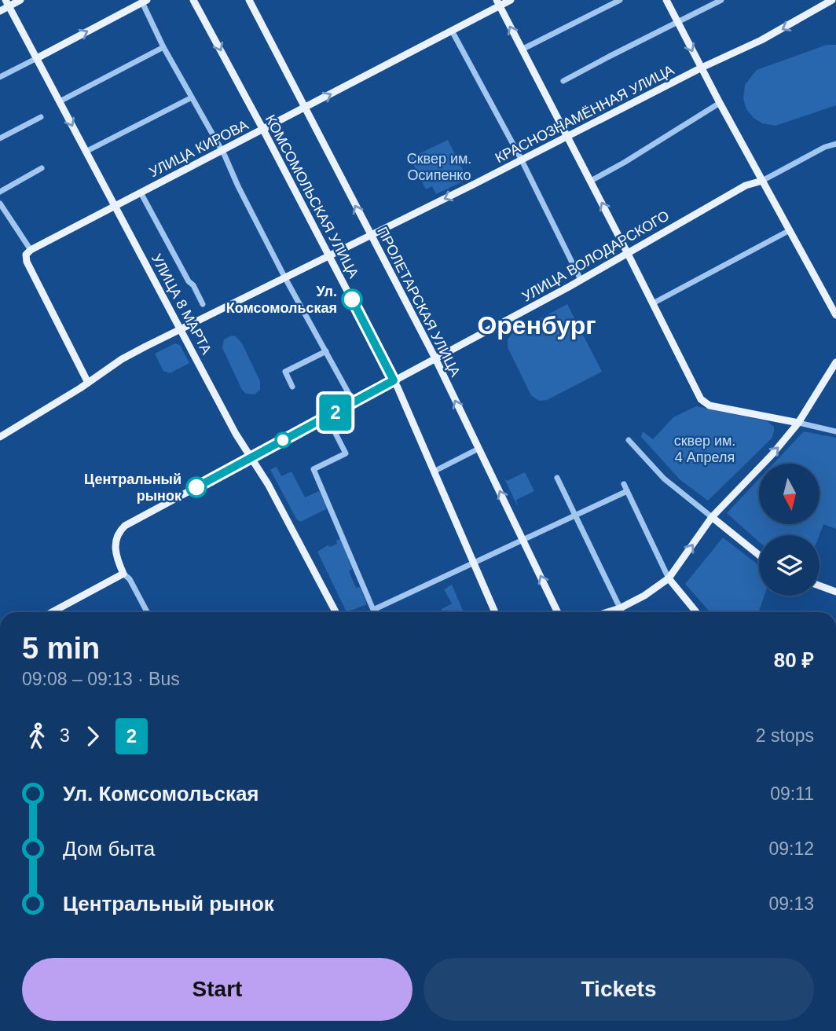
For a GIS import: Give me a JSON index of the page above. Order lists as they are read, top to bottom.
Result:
{
  "streets": {
    "main road": [
      "КРАСНОЗНАМЁННАЯ УЛИЦА",
      "УЛИЦА КИРОВА",
      "КОМСОМОЛЬСКАЯ УЛИЦА",
      "УЛИЦА ВОЛОДАРСКОГО",
      "ПРОЛЕТАРСКАЯ УЛИЦА",
      "УЛИЦА 8 МАРТА"
    ]
  },
  "crossings": [
    ["КРАСНОЗНАМЁННАЯ УЛИЦА", "КОМСОМОЛЬСКАЯ УЛИЦА"],
    ["КРАСНОЗНАМЁННАЯ УЛИЦА", "ПРОЛЕТАРСКАЯ УЛИЦА"],
    ["КРАСНОЗНАМЁННАЯ УЛИЦА", "УЛИЦА 8 МАРТА"],
    ["УЛИЦА КИРОВА", "КОМСОМОЛЬСКАЯ УЛИЦА"],
    ["УЛИЦА КИРОВА", "ПРОЛЕТАРСКАЯ УЛИЦА"],
    ["УЛИЦА КИРОВА", "УЛИЦА 8 МАРТА"],
    ["КОМСОМОЛЬСКАЯ УЛИЦА", "УЛИЦА ВОЛОДАРСКОГО"],
    ["УЛИЦА ВОЛОДАРСКОГО", "ПРОЛЕТАРСКАЯ УЛИЦА"],
    ["УЛИЦА ВОЛОДАРСКОГО", "УЛИЦА 8 МАРТА"]
  ],
  "one_way": ["ПРОЛЕТАРСКАЯ УЛИЦА"],
  "districts": ["Оренбург"],
  "parks": ["Сквер им. Осипенко", "сквер им. 4 Апреля"],
  "places": ["Ул. Комсомольская", "Центральный рынок"],
  "lines": ["bus line 2"],
  "north": "bottom",
  "page": {
    "on_map": "2",
    "heading": ["5 min", "09:08 – 09:13 · Bus", "80 ₽"],
    "legs": ["3", "2", "2 stops"],
    "list": [
      {
        "name": "Ул. Комсомольская",
        "value": "09:11"
      },
      {
        "name": "Дом быта",
        "value": "09:12"
      },
      {
        "name": "Центральный рынок",
        "value": "09:13"
      }
    ],
    "buttons": ["Start", "Tickets"]
  }
}
